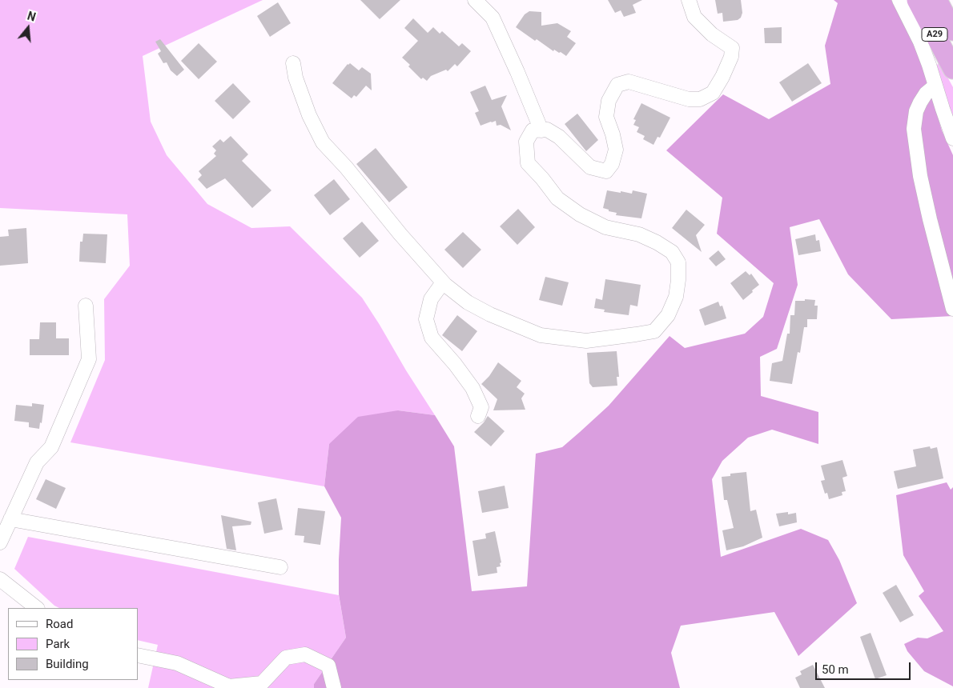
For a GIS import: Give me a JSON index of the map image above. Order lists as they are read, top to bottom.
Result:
{
  "streets": {
    "highway": ["A29"]
  },
  "legend": ["Road", "Park", "Building"],
  "scale_bar": "50 m",
  "north": "top"
}
